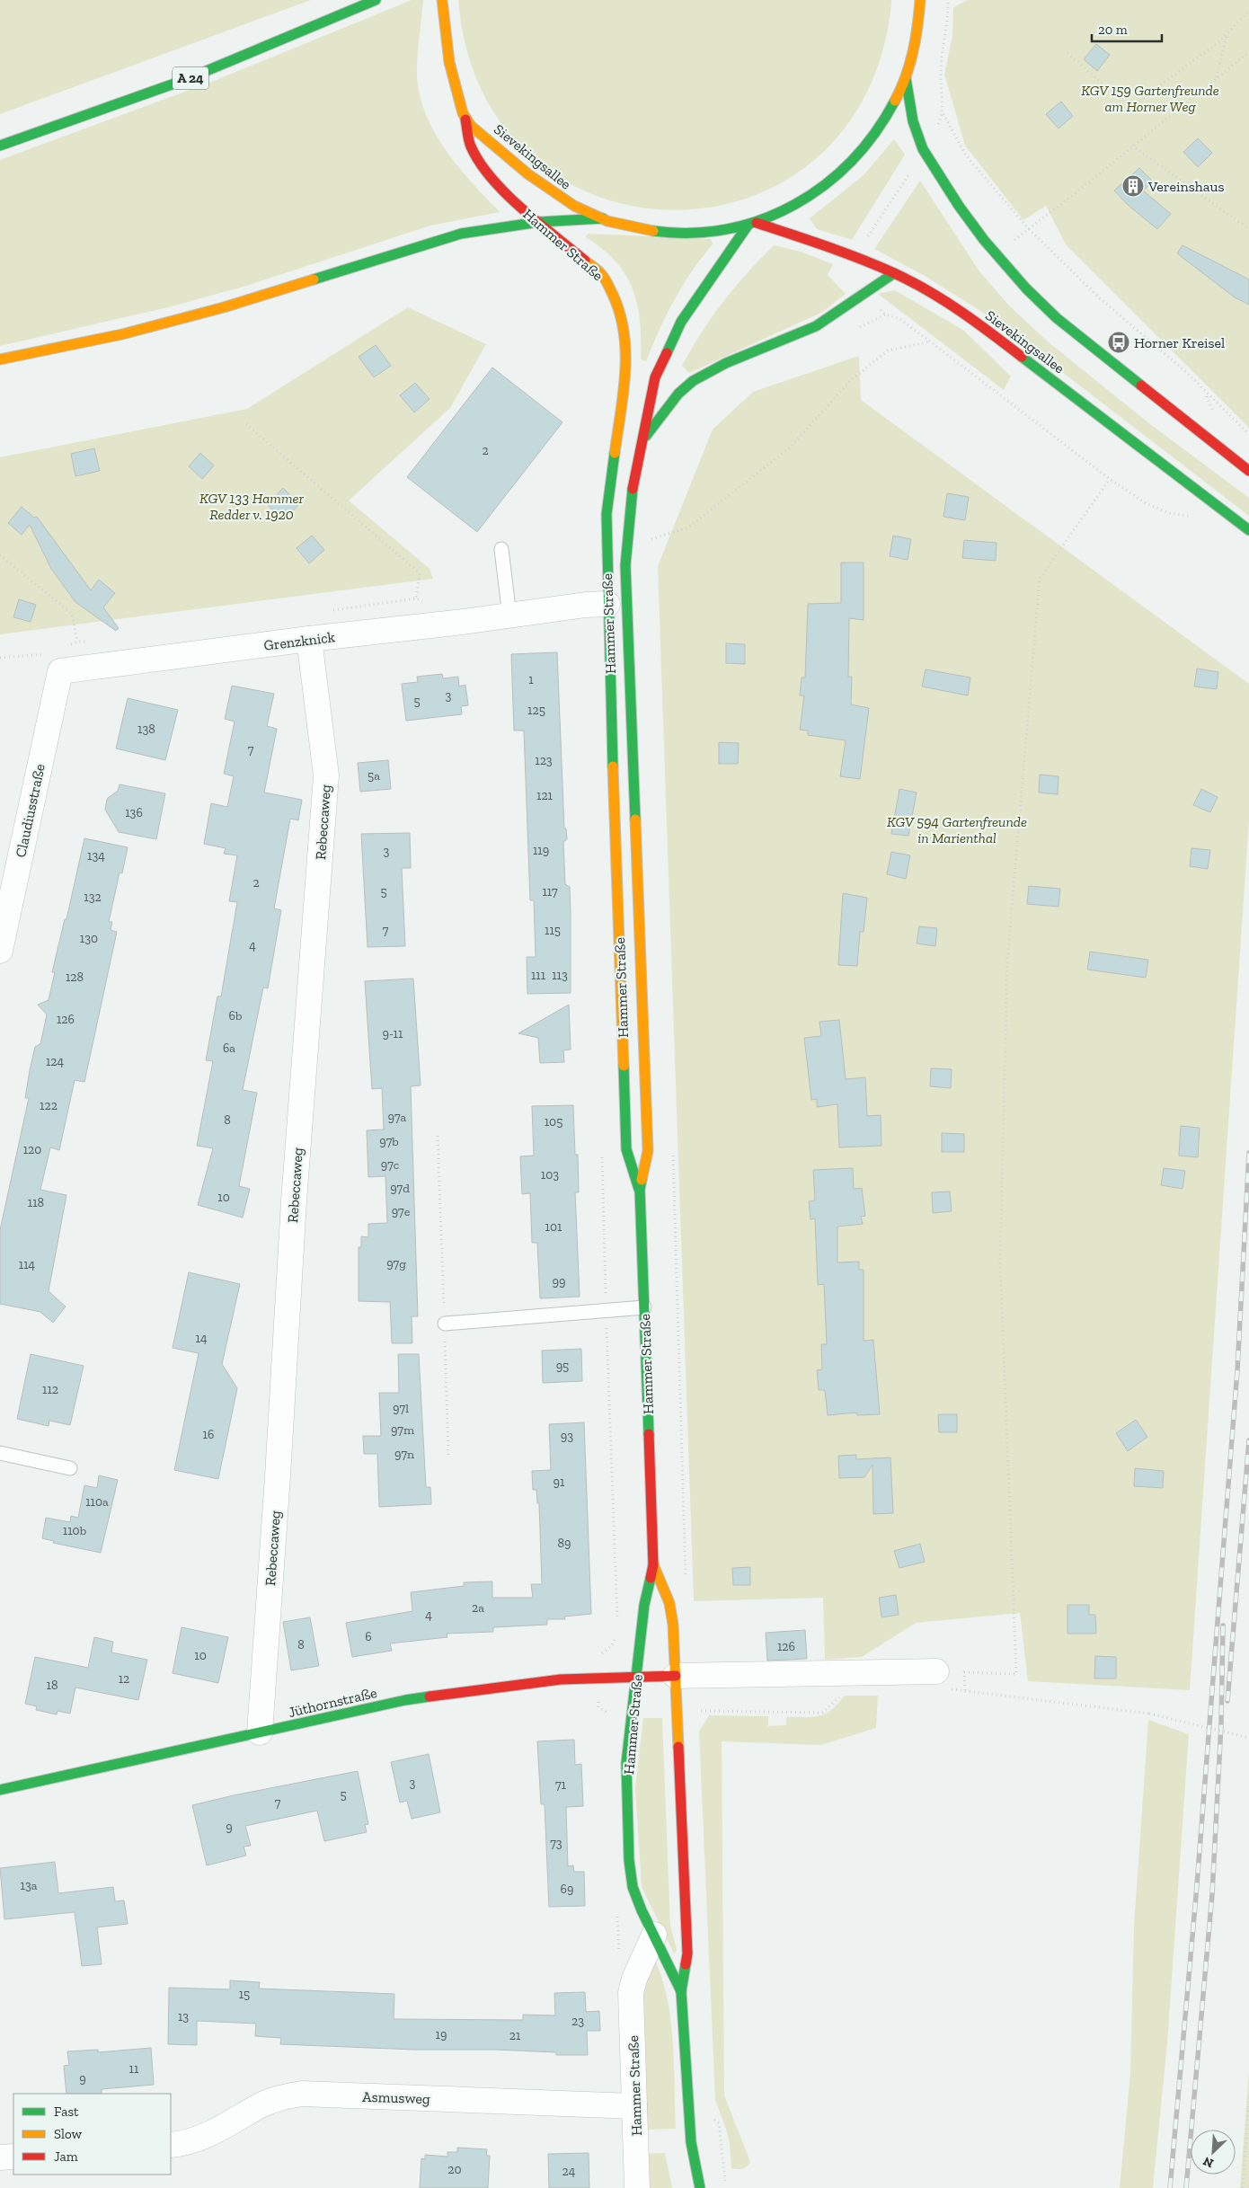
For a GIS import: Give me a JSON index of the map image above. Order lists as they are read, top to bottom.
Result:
{
  "streets": {
    "main road": [
      "A 24",
      "Sievekingsallee",
      "Hammer Straße",
      "Jüthornstraße"
    ],
    "street": [
      "Grenzknick",
      "Claudiusstraße",
      "Rebeccaweg",
      "Asmusweg"
    ]
  },
  "crossings": [
    ["Sievekingsallee", "Hammer Straße"],
    ["Hammer Straße", "Grenzknick"],
    ["Hammer Straße", "Jüthornstraße"],
    ["Hammer Straße", "Asmusweg"],
    ["Grenzknick", "Claudiusstraße"],
    ["Grenzknick", "Rebeccaweg"],
    ["Rebeccaweg", "Jüthornstraße"]
  ],
  "parks": ["KGV 159 Gartenfreunde am Horner Weg", "KGV 133 Hammer Redder v. 1920", "KGV 594 Gartenfreunde in Marienthal"],
  "places": {
    "building": ["Vereinshaus"],
    "bus stop": ["Horner Kreisel"]
  },
  "house_numbers": [
    "2",
    "1",
    "3",
    "5",
    "125",
    "138",
    "7",
    "123",
    "5a",
    "121",
    "136",
    "119",
    "3",
    "134",
    "2",
    "5",
    "117",
    "132",
    "7",
    "115",
    "130",
    "4",
    "111",
    "113",
    "128",
    "6b",
    "126",
    "9-11",
    "6a",
    "124",
    "122",
    "97a",
    "8",
    "105",
    "97b",
    "120",
    "97c",
    "103",
    "97d",
    "10",
    "118",
    "97e",
    "101",
    "97g",
    "114",
    "99",
    "14",
    "95",
    "112",
    "97l",
    "97m",
    "16",
    "93",
    "97n",
    "91",
    "110a",
    "110b",
    "89",
    "2a",
    "4",
    "6",
    "8",
    "126",
    "10",
    "12",
    "18",
    "3",
    "71",
    "5",
    "7",
    "9",
    "73",
    "13a",
    "69",
    "15",
    "13",
    "23",
    "19",
    "21",
    "11",
    "9",
    "20",
    "24"
  ],
  "legend": ["Fast", "Slow", "Jam"],
  "scale_bar": "20 m",
  "north": "bottom left"
}
